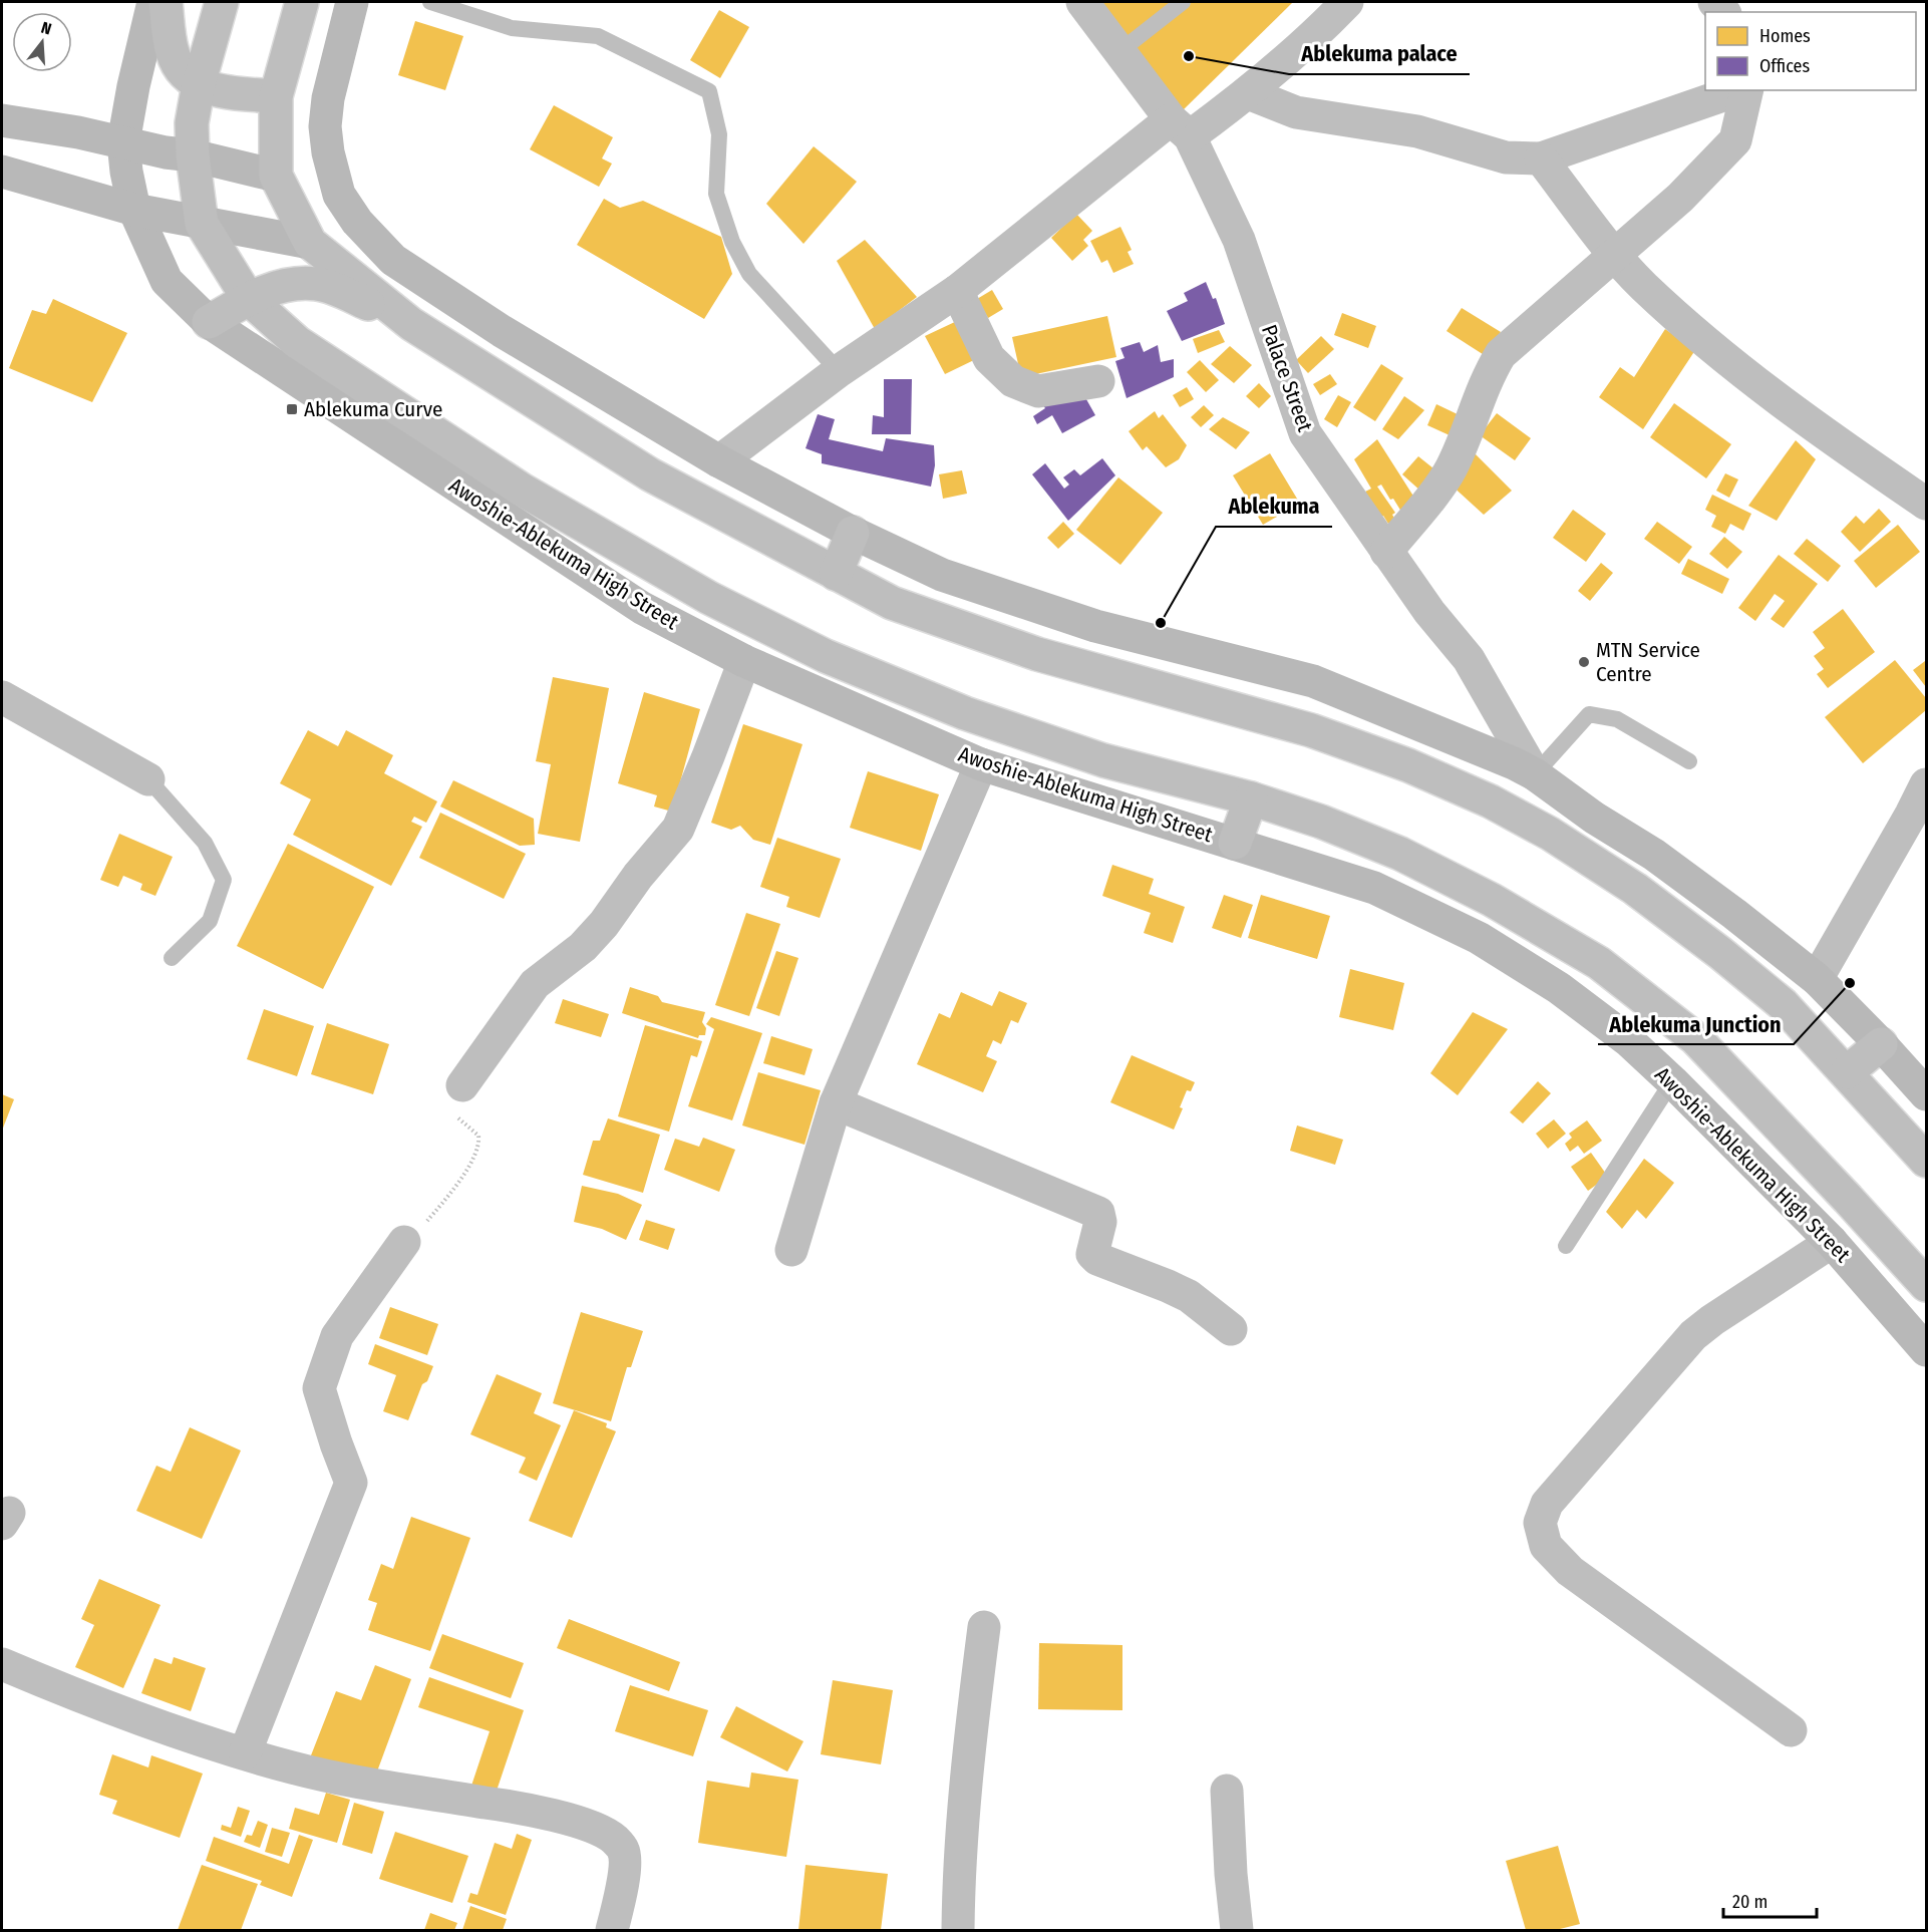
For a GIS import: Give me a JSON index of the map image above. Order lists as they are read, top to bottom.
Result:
{
  "streets": {
    "street": ["Palace Street", "Awoshie-Ablekuma High Street"]
  },
  "places": {
    "other": [
      "Ablekuma palace",
      "Ablekuma",
      "MTN Service Centre",
      "Ablekuma Junction"
    ],
    "transit": ["Ablekuma Curve"]
  },
  "legend": ["Homes", "Offices"],
  "scale_bar": "20 m",
  "north": "top"
}
